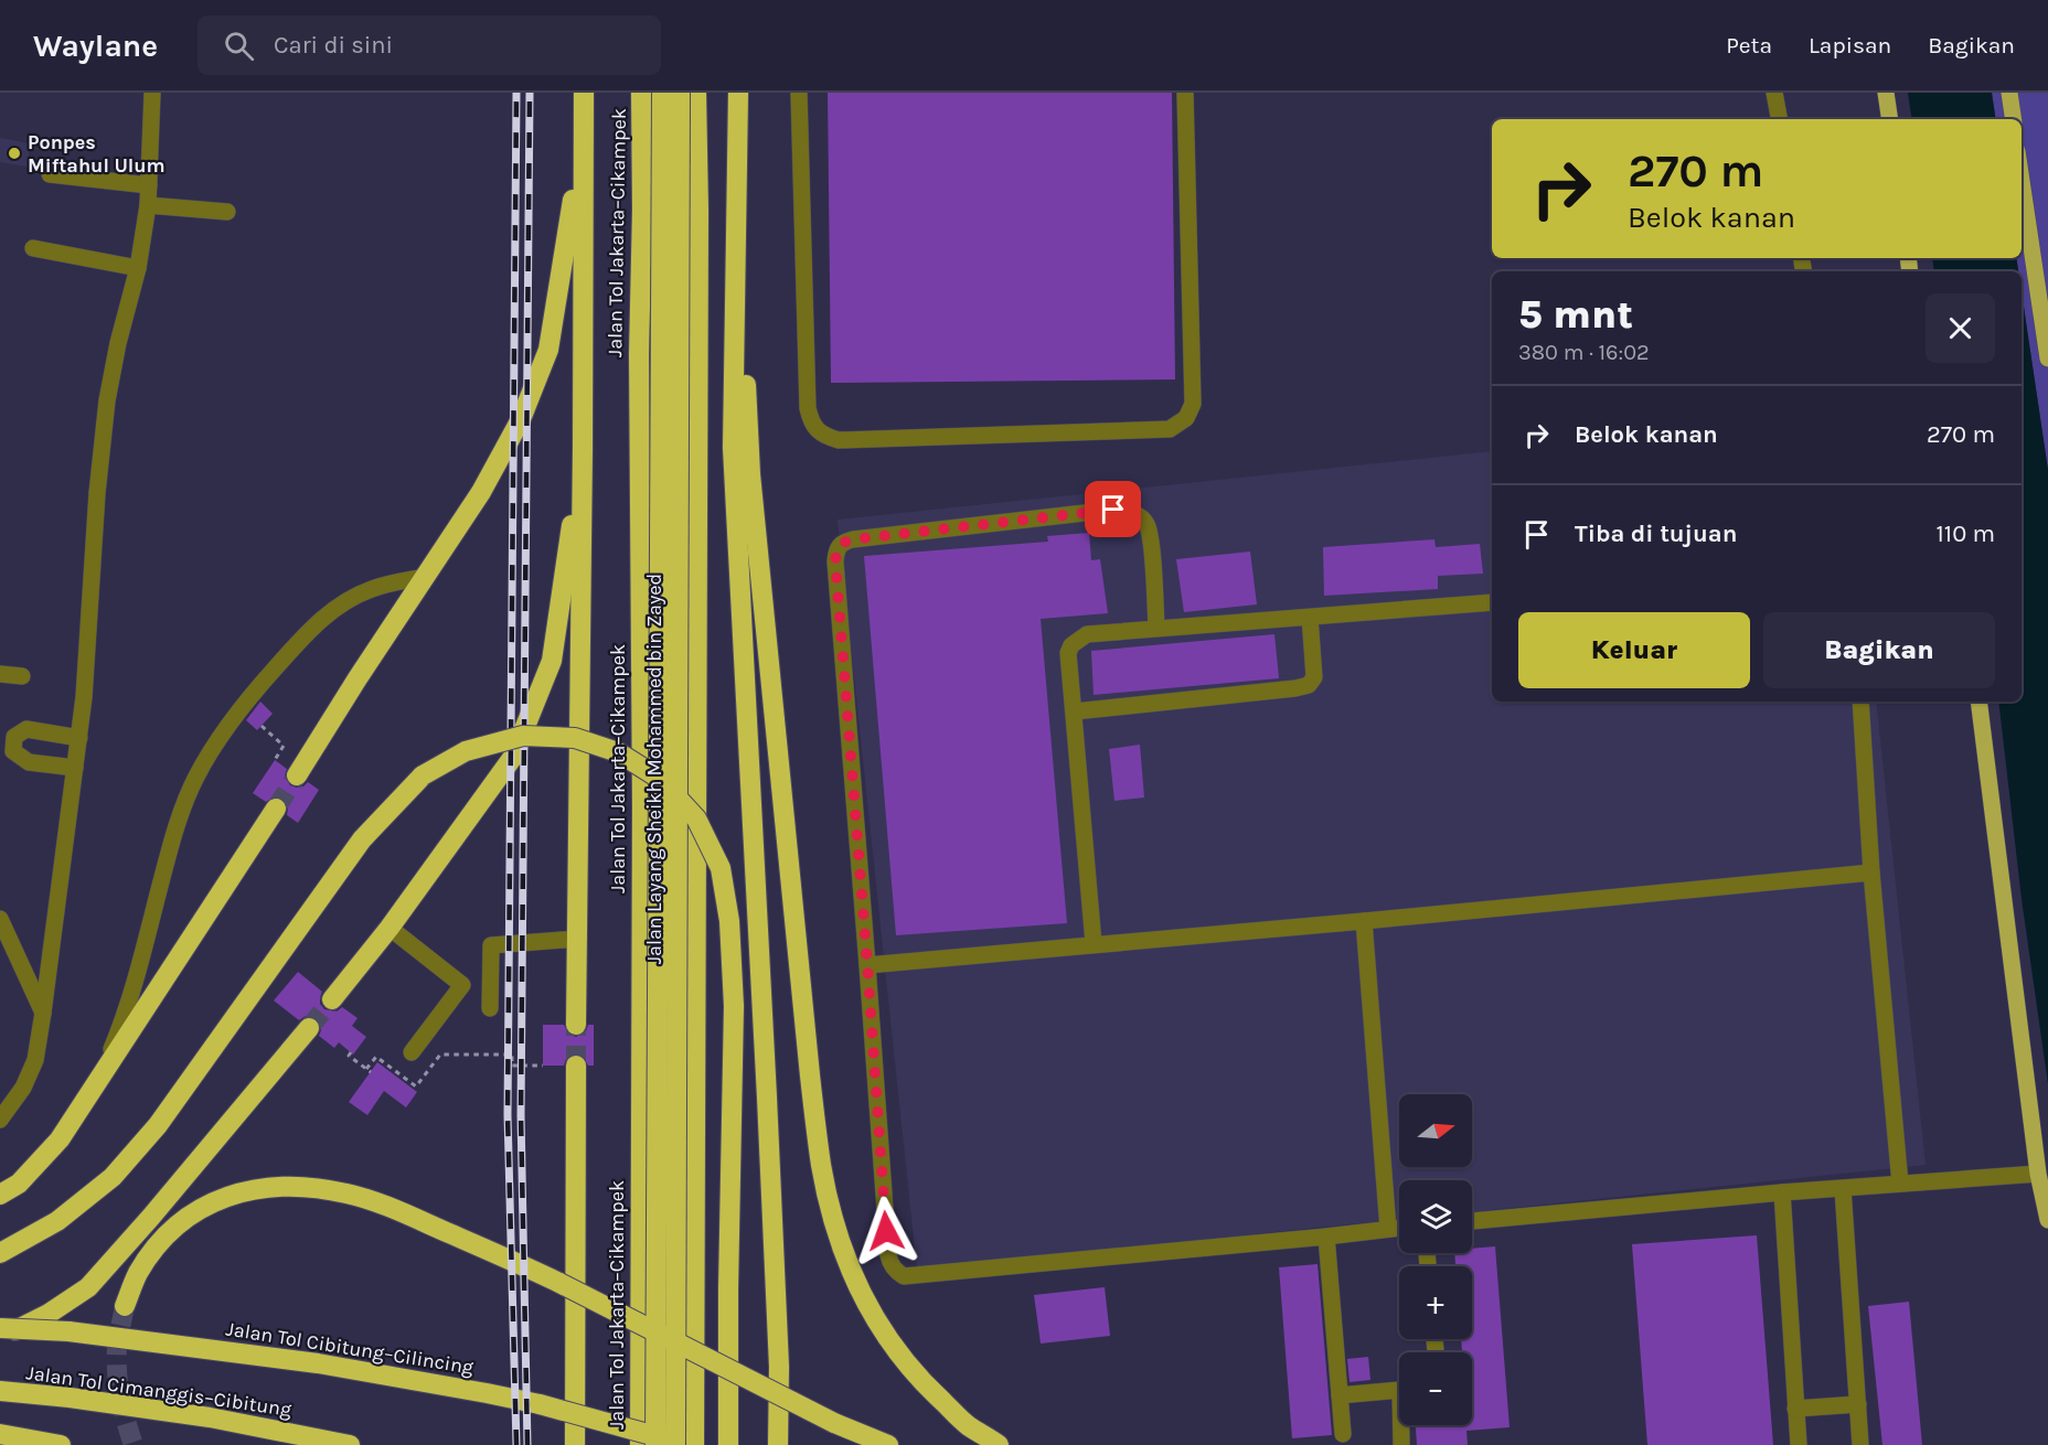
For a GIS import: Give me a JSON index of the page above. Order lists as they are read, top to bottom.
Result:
{
  "streets": {
    "highway": [
      "Jalan Tol Jakarta–Cikampek",
      "Jalan Layang Sheikh Mohammed bin Zayed",
      "Jalan Tol Cibitung–Cilincing",
      "Jalan Tol Cimanggis–Cibitung"
    ]
  },
  "places": ["Ponpes Miftahul Ulum"],
  "north": "right",
  "page": {
    "header": "Waylane",
    "search": "Cari di sini",
    "nav": ["Peta", "Lapisan", "Bagikan"],
    "turn": ["270 m", "Belok kanan"],
    "heading": ["5 mnt", "380 m · 16:02"],
    "list": [
      {
        "name": "Belok kanan",
        "value": "270 m"
      },
      {
        "name": "Tiba di tujuan",
        "value": "110 m"
      }
    ],
    "buttons": ["Keluar", "Bagikan"],
    "map_buttons": ["+", "−"]
  }
}
